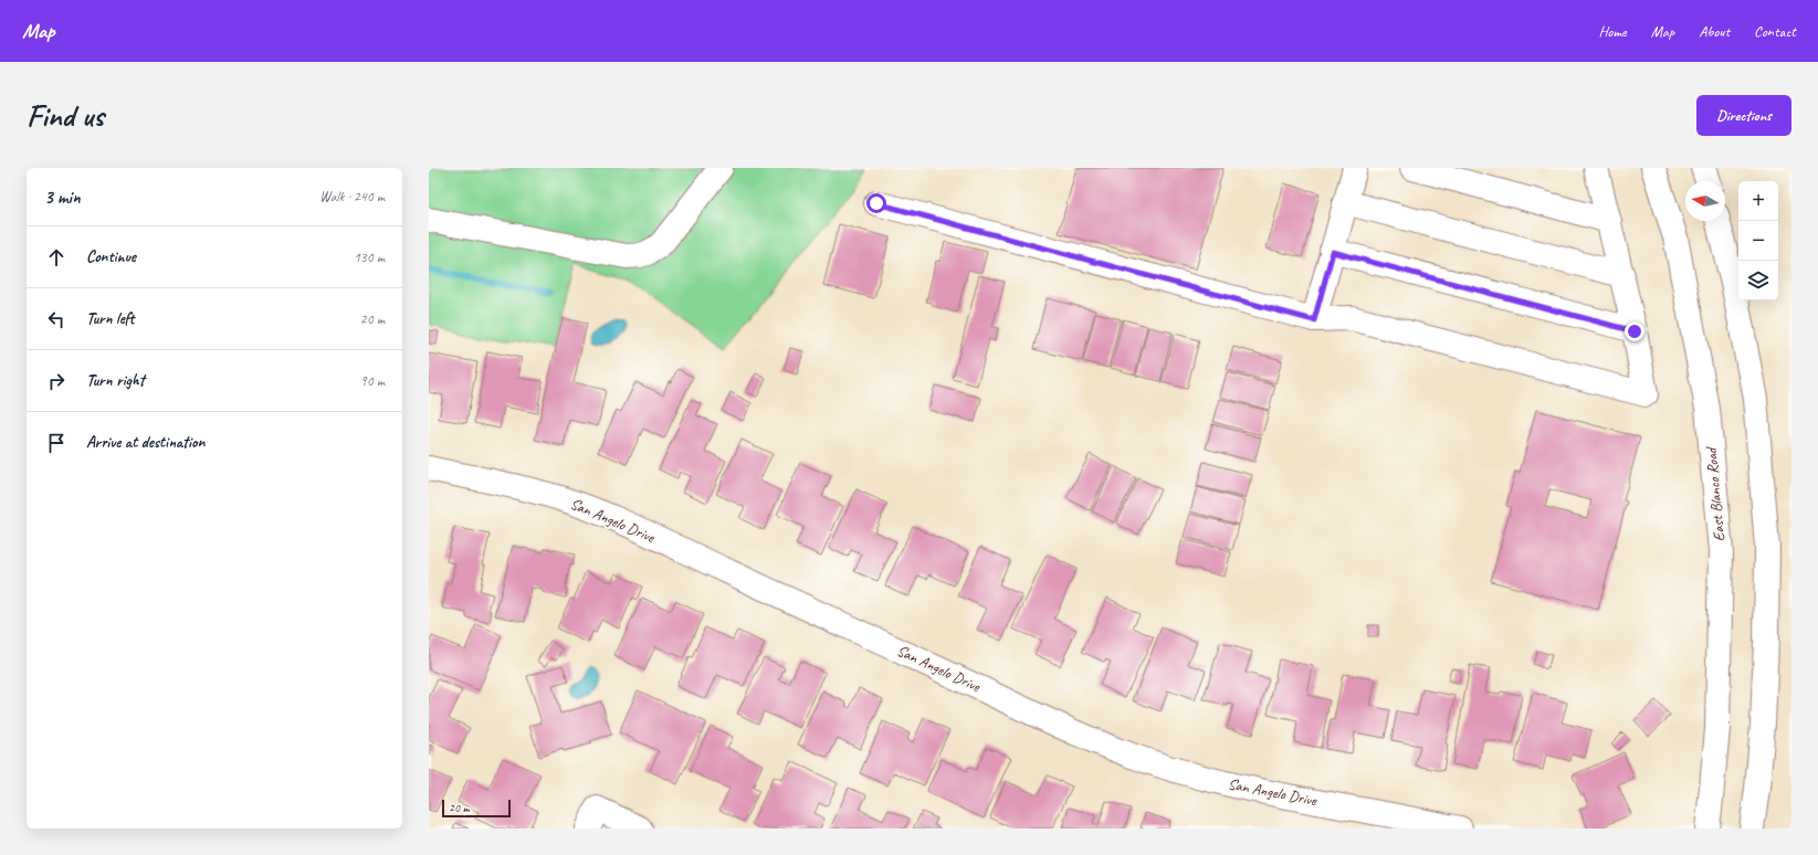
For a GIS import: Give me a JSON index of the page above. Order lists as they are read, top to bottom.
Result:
{
  "streets": {
    "main road": ["East Blanco Road", "San Angelo Drive"]
  },
  "scale_bar": "20 m",
  "north": "left",
  "page": {
    "header": "Map",
    "nav": [
      "Home",
      "Map",
      "About",
      "Contact"
    ],
    "buttons": "Directions",
    "title": "Find us",
    "heading": ["3 min", "Walk · 240 m"],
    "map_buttons": ["+", "−"],
    "list": [
      ["Continue", "130 m"],
      ["Turn left", "20 m"],
      ["Turn right", "90 m"],
      "Arrive at destination"
    ],
    "scale": "20 m"
  }
}
